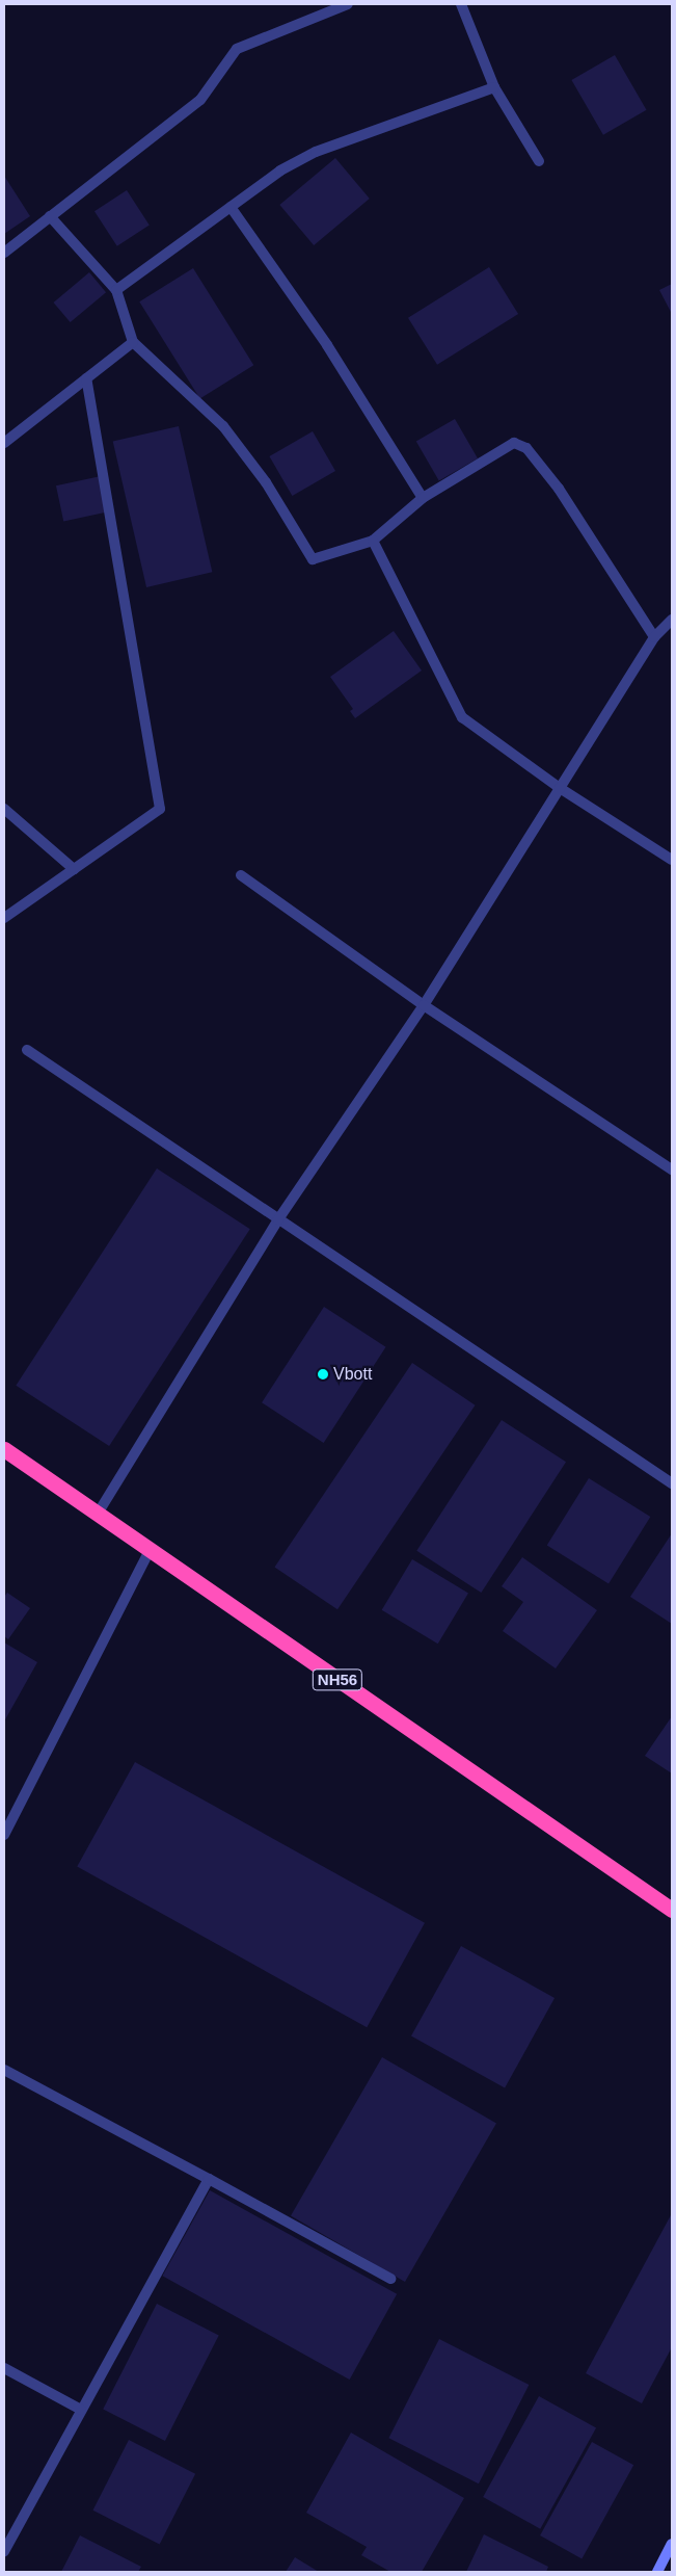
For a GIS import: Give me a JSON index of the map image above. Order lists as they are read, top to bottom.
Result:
{
  "streets": {
    "highway": ["NH56"]
  },
  "places": ["Vbott"]
}
